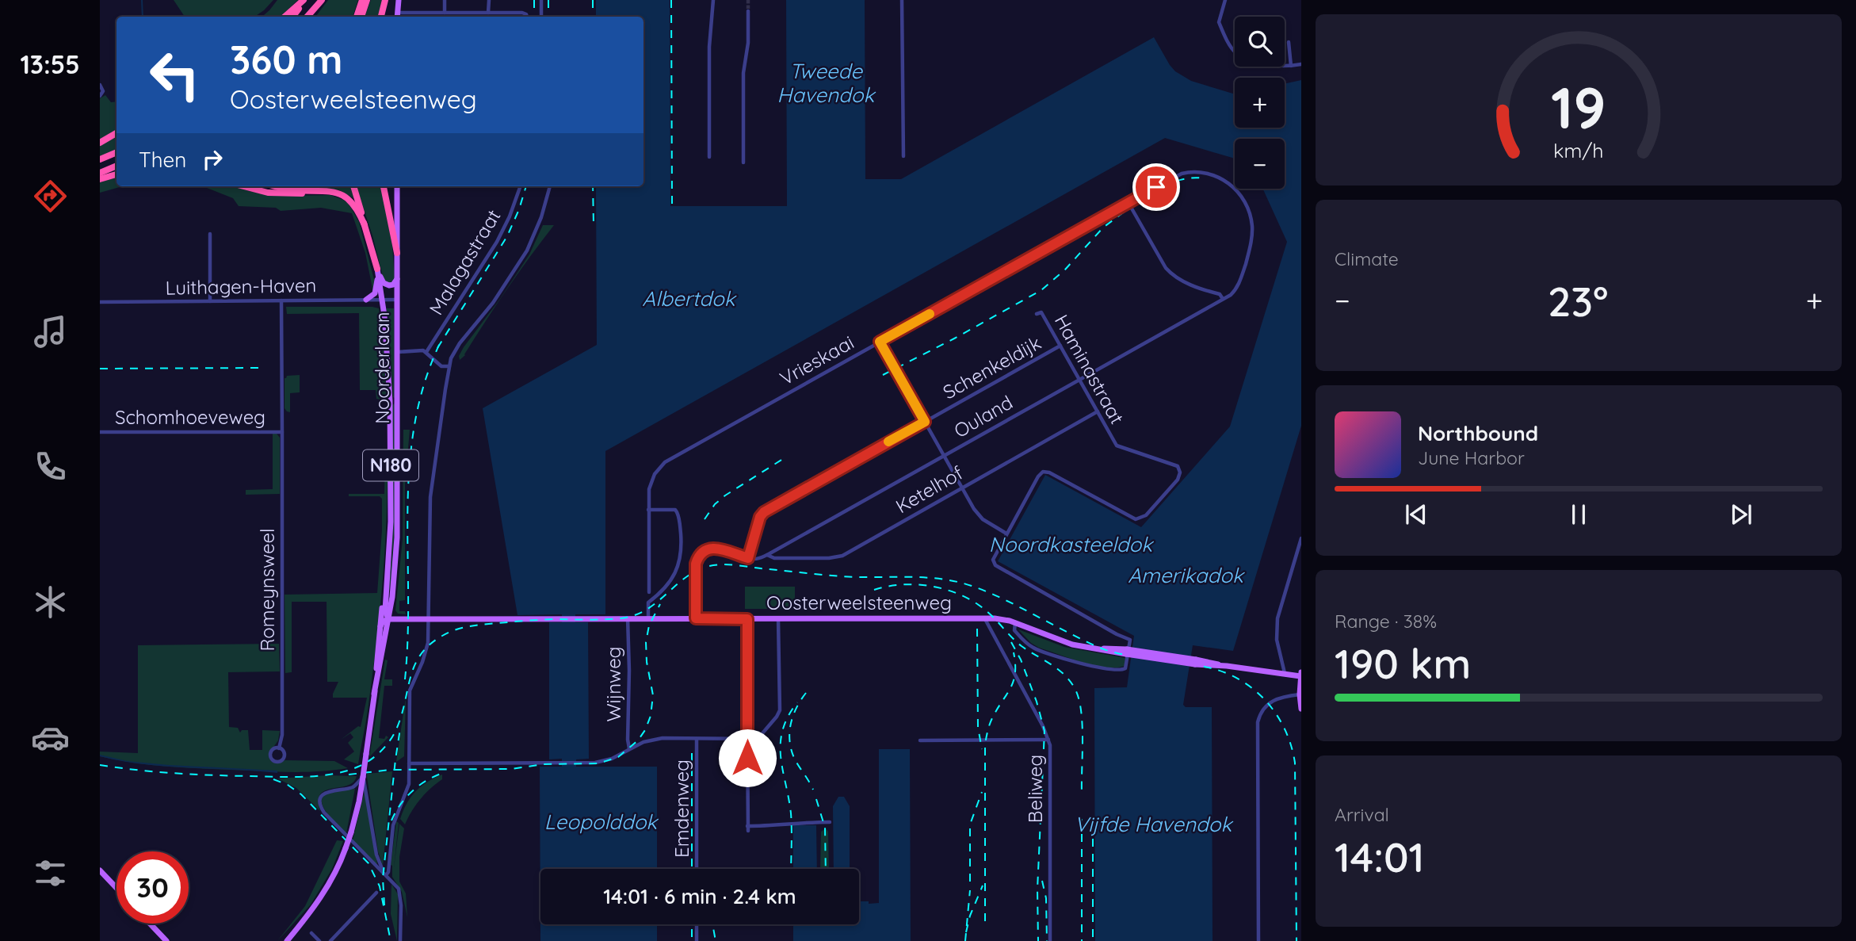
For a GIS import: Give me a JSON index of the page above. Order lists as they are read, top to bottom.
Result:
{
  "streets": {
    "highway": ["Noorderlaan", "N180"],
    "main road": ["Oosterweelsteenweg"],
    "street": [
      "Malagastraat",
      "Luithagen-Haven",
      "Vrieskaai",
      "Schenkeldijk",
      "Haminastraat",
      "Ouland",
      "Schomhoeveweg",
      "Ketelhof",
      "Romeynsweel",
      "Wijnweg",
      "Beliweg",
      "Emdenweg"
    ]
  },
  "crossings": [
    ["Luithagen-Haven", "Noorderlaan"],
    ["Luithagen-Haven", "Schomhoeveweg"],
    ["Vrieskaai", "Ouland"],
    ["Schenkeldijk", "Haminastraat"],
    ["Schenkeldijk", "Ouland"],
    ["Haminastraat", "Ouland"],
    ["Haminastraat", "Ketelhof"],
    ["Ouland", "Ketelhof"],
    ["Schomhoeveweg", "Romeynsweel"],
    ["Oosterweelsteenweg", "Wijnweg"],
    ["Oosterweelsteenweg", "Beliweg"]
  ],
  "water": [
    "Tweede Havendok",
    "Albertdok",
    "Noordkasteeldok",
    "Amerikadok",
    "Leopolddok",
    "Vijfde Havendok"
  ],
  "page": {
    "tabs": "13:55",
    "map_buttons": ["+", "−"],
    "turn": ["360 m", "Oosterweelsteenweg"],
    "then": "Then",
    "tile": [
      "Climate",
      ["Range · 38%", "190 km"],
      ["Arrival", "14:01"]
    ],
    "heat": ["−", "23°", "+"],
    "song": ["Northbound", "June Harbor"],
    "limit": "30",
    "trip": "14:01 · 6 min · 2.4 km",
    "gauge": ["19", "km/h"]
  }
}
